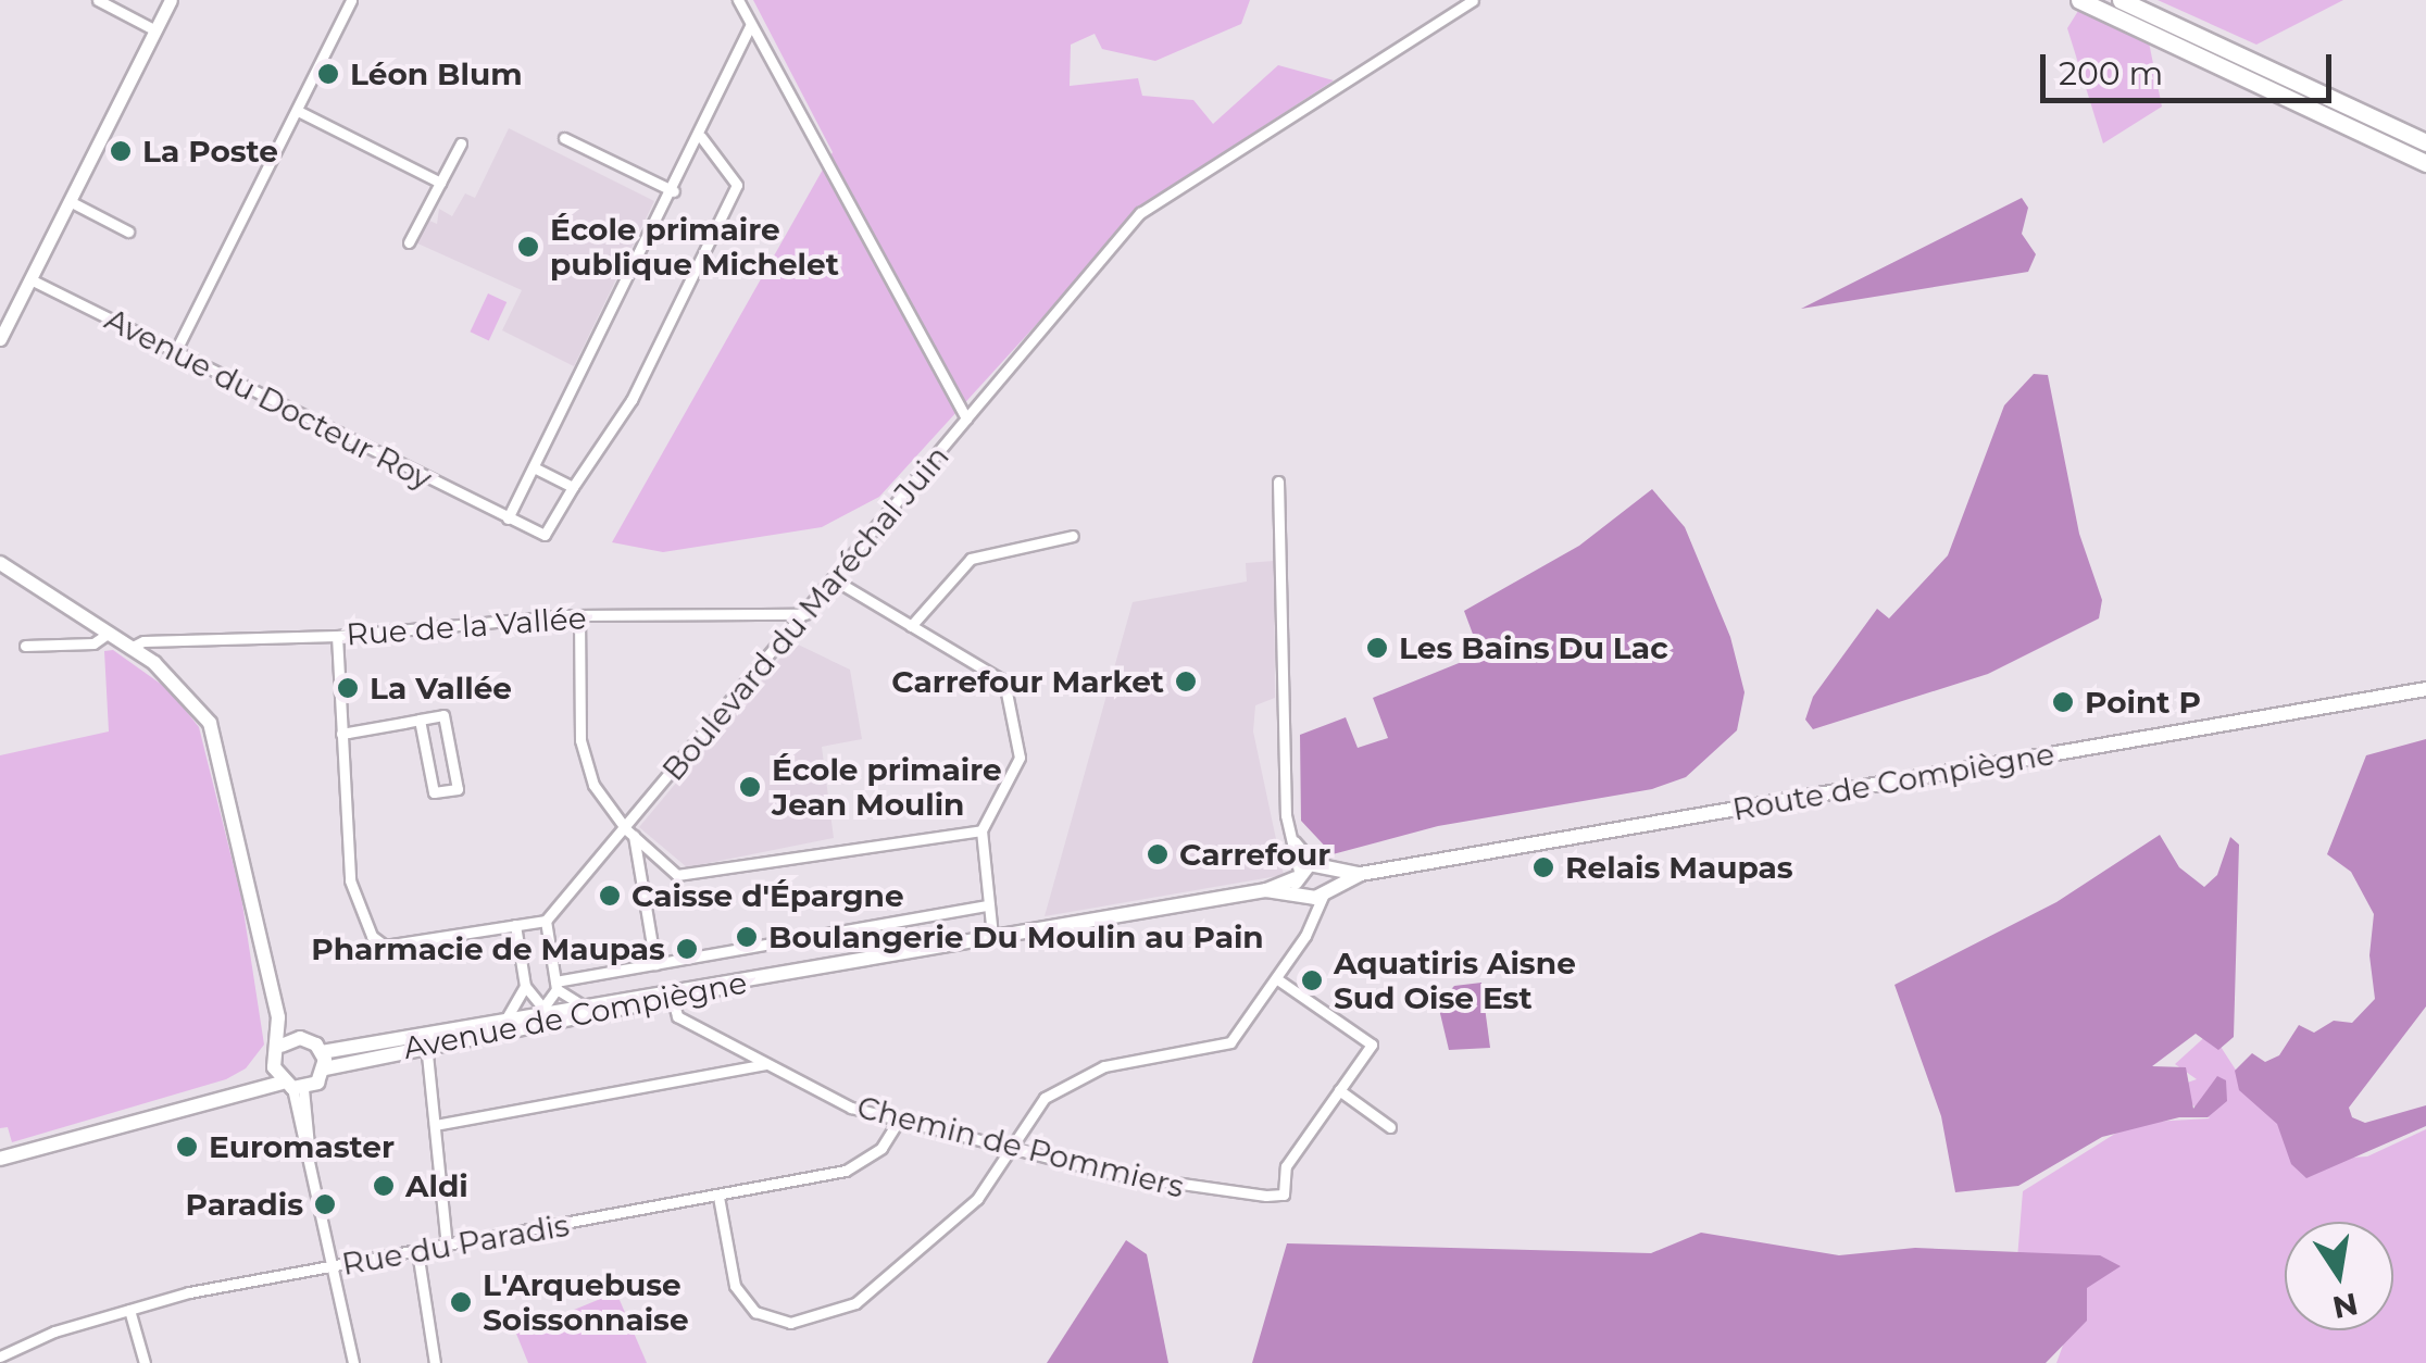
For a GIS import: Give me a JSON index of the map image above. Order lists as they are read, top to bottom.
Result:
{
  "streets": {
    "main road": ["Route de Compiègne", "Avenue de Compiègne"],
    "street": [
      "Avenue du Docteur Roy",
      "Boulevard du Maréchal Juin",
      "Rue de la Vallée",
      "Chemin de Pommiers",
      "Rue du Paradis"
    ]
  },
  "crossings": [
    ["Boulevard du Maréchal Juin", "Rue de la Vallée"],
    ["Avenue de Compiègne", "Chemin de Pommiers"],
    ["Chemin de Pommiers", "Rue du Paradis"]
  ],
  "places": [
    "Léon Blum",
    "La Poste",
    "École primaire publique Michelet",
    "Les Bains Du Lac",
    "Carrefour Market",
    "La Vallée",
    "Point P",
    "École primaire Jean Moulin",
    "Carrefour",
    "Relais Maupas",
    "Caisse d'Épargne",
    "Boulangerie Du Moulin au Pain",
    "Pharmacie de Maupas",
    "Aquatiris Aisne Sud Oise Est",
    "Euromaster",
    "Aldi",
    "Paradis",
    "L'Arquebuse Soissonnaise"
  ],
  "scale_bar": "200 m",
  "north": "bottom"
}
